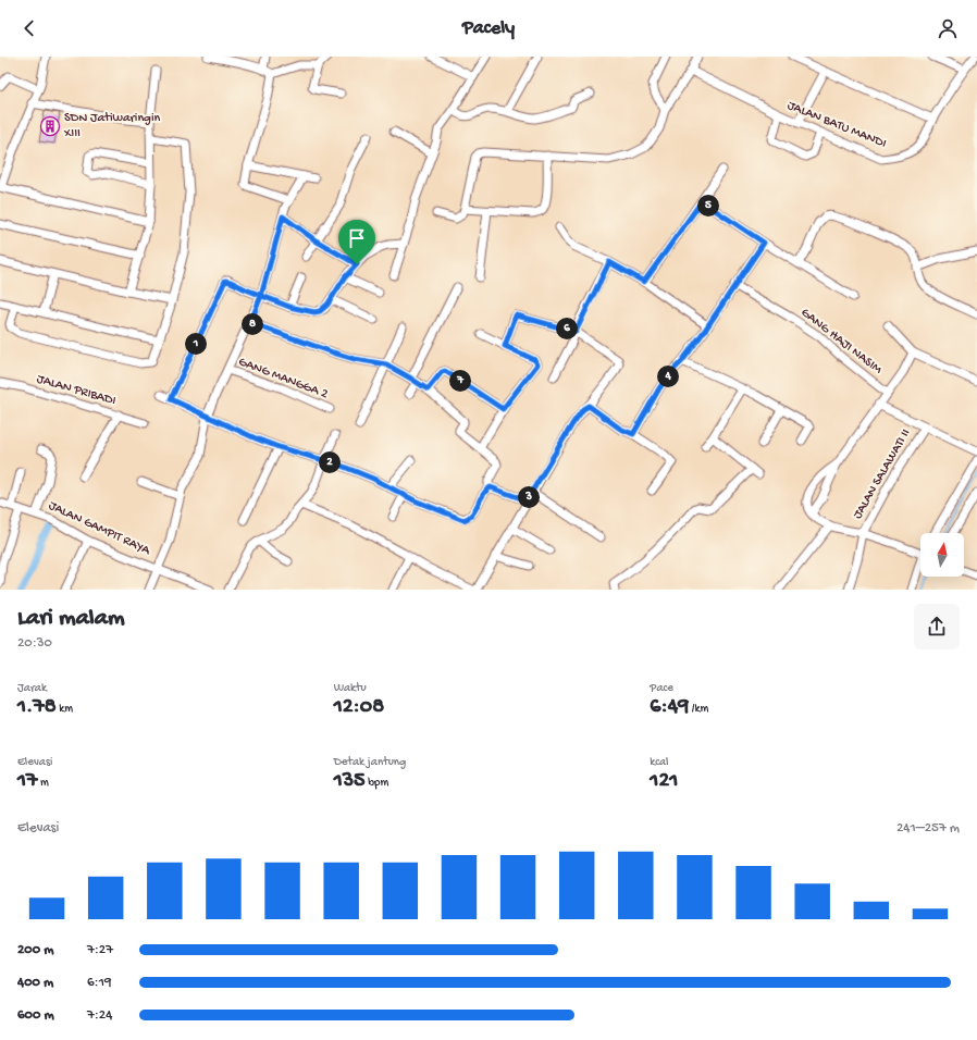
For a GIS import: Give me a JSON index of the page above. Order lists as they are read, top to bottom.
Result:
{
  "streets": {
    "street": [
      "JALAN BATU MANDI",
      "GANG HAJI NASIM",
      "GANG MANGGA 2",
      "JALAN PRIBADI",
      "JALAN SALAWATI II",
      "JALAN GAMPIT RAYA"
    ]
  },
  "places": {
    "building": ["SDN Jatiwaringin XIII"]
  },
  "north": "top",
  "page": {
    "header": "Pacely",
    "pins": [
      "5",
      "8",
      "6",
      "1",
      "4",
      "7",
      "2",
      "3"
    ],
    "heading": ["Lari malam", "20:30"],
    "stats": [
      ["Jarak", "1.78 km"],
      ["Waktu", "12:08"],
      ["Pace", "6:49 /km"],
      ["Elevasi", "17 m"],
      ["Detak jantung", "135 bpm"],
      ["kcal", "121"]
    ],
    "chart": ["Elevasi", "241–257 m"],
    "list": [
      {
        "name": "200 m",
        "note": "7:27"
      },
      {
        "name": "400 m",
        "note": "6:19"
      },
      {
        "name": "600 m",
        "note": "7:24"
      }
    ]
  }
}
